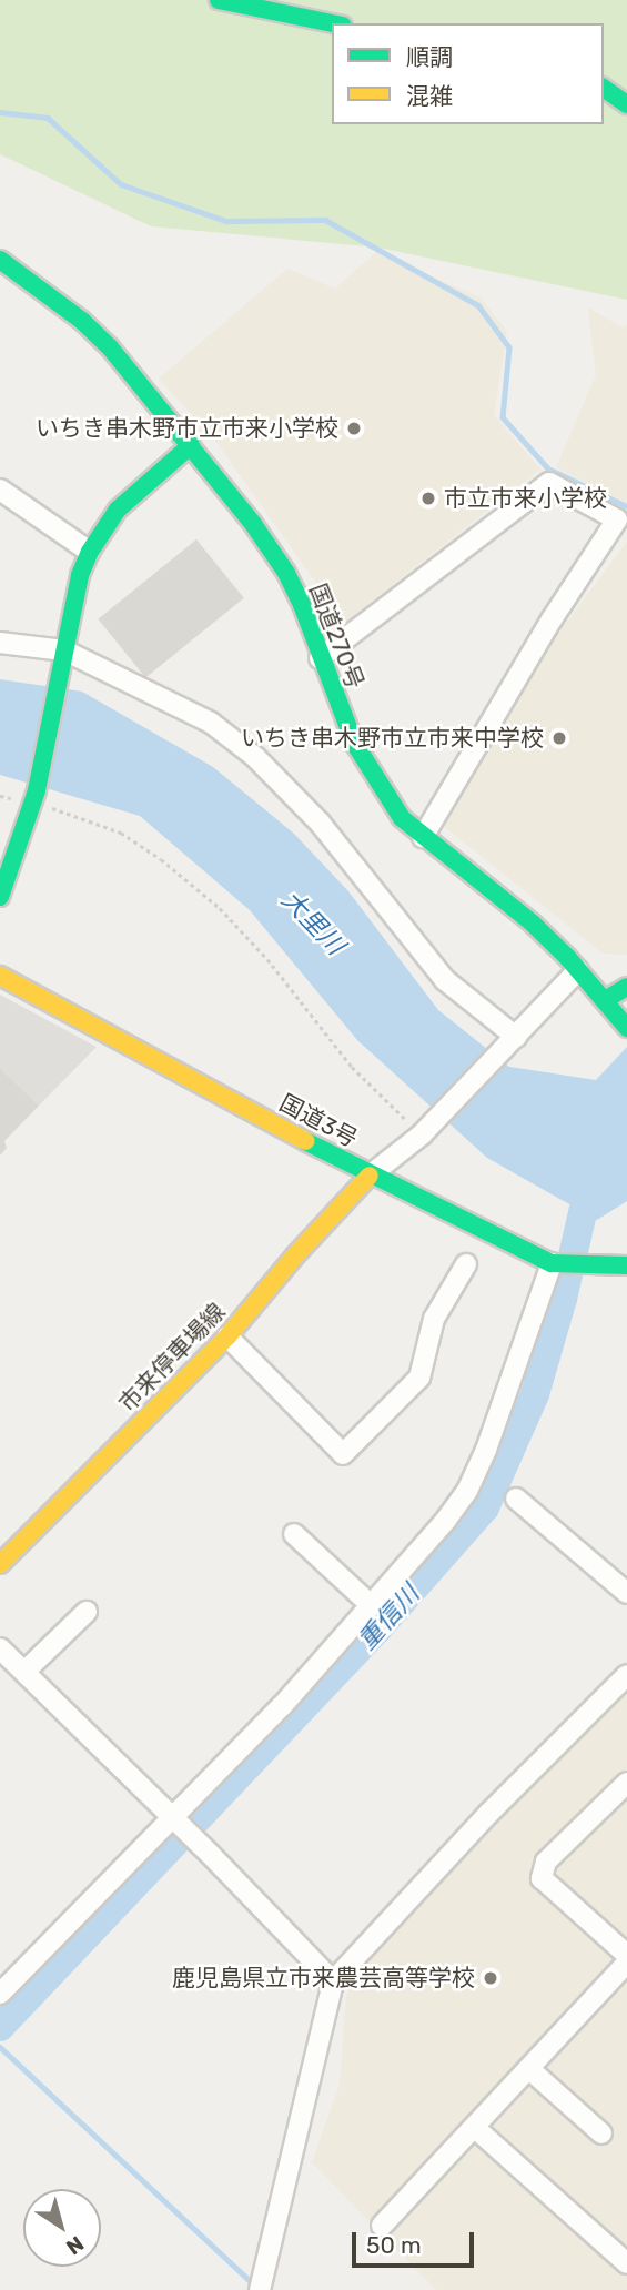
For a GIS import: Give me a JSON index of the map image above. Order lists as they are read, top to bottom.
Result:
{
  "streets": {
    "main road": ["国道270号", "国道3号", "市来停車場線"]
  },
  "crossings": [
    ["国道3号", "市来停車場線"]
  ],
  "water": ["大里川", "重信川"],
  "places": [
    "いちき串木野市立市来小学校",
    "市立市来小学校",
    "いちき串木野市立市来中学校",
    "鹿児島県立市来農芸高等学校"
  ],
  "legend": ["順調", "混雑"],
  "scale_bar": "50 m",
  "north": "bottom right"
}
